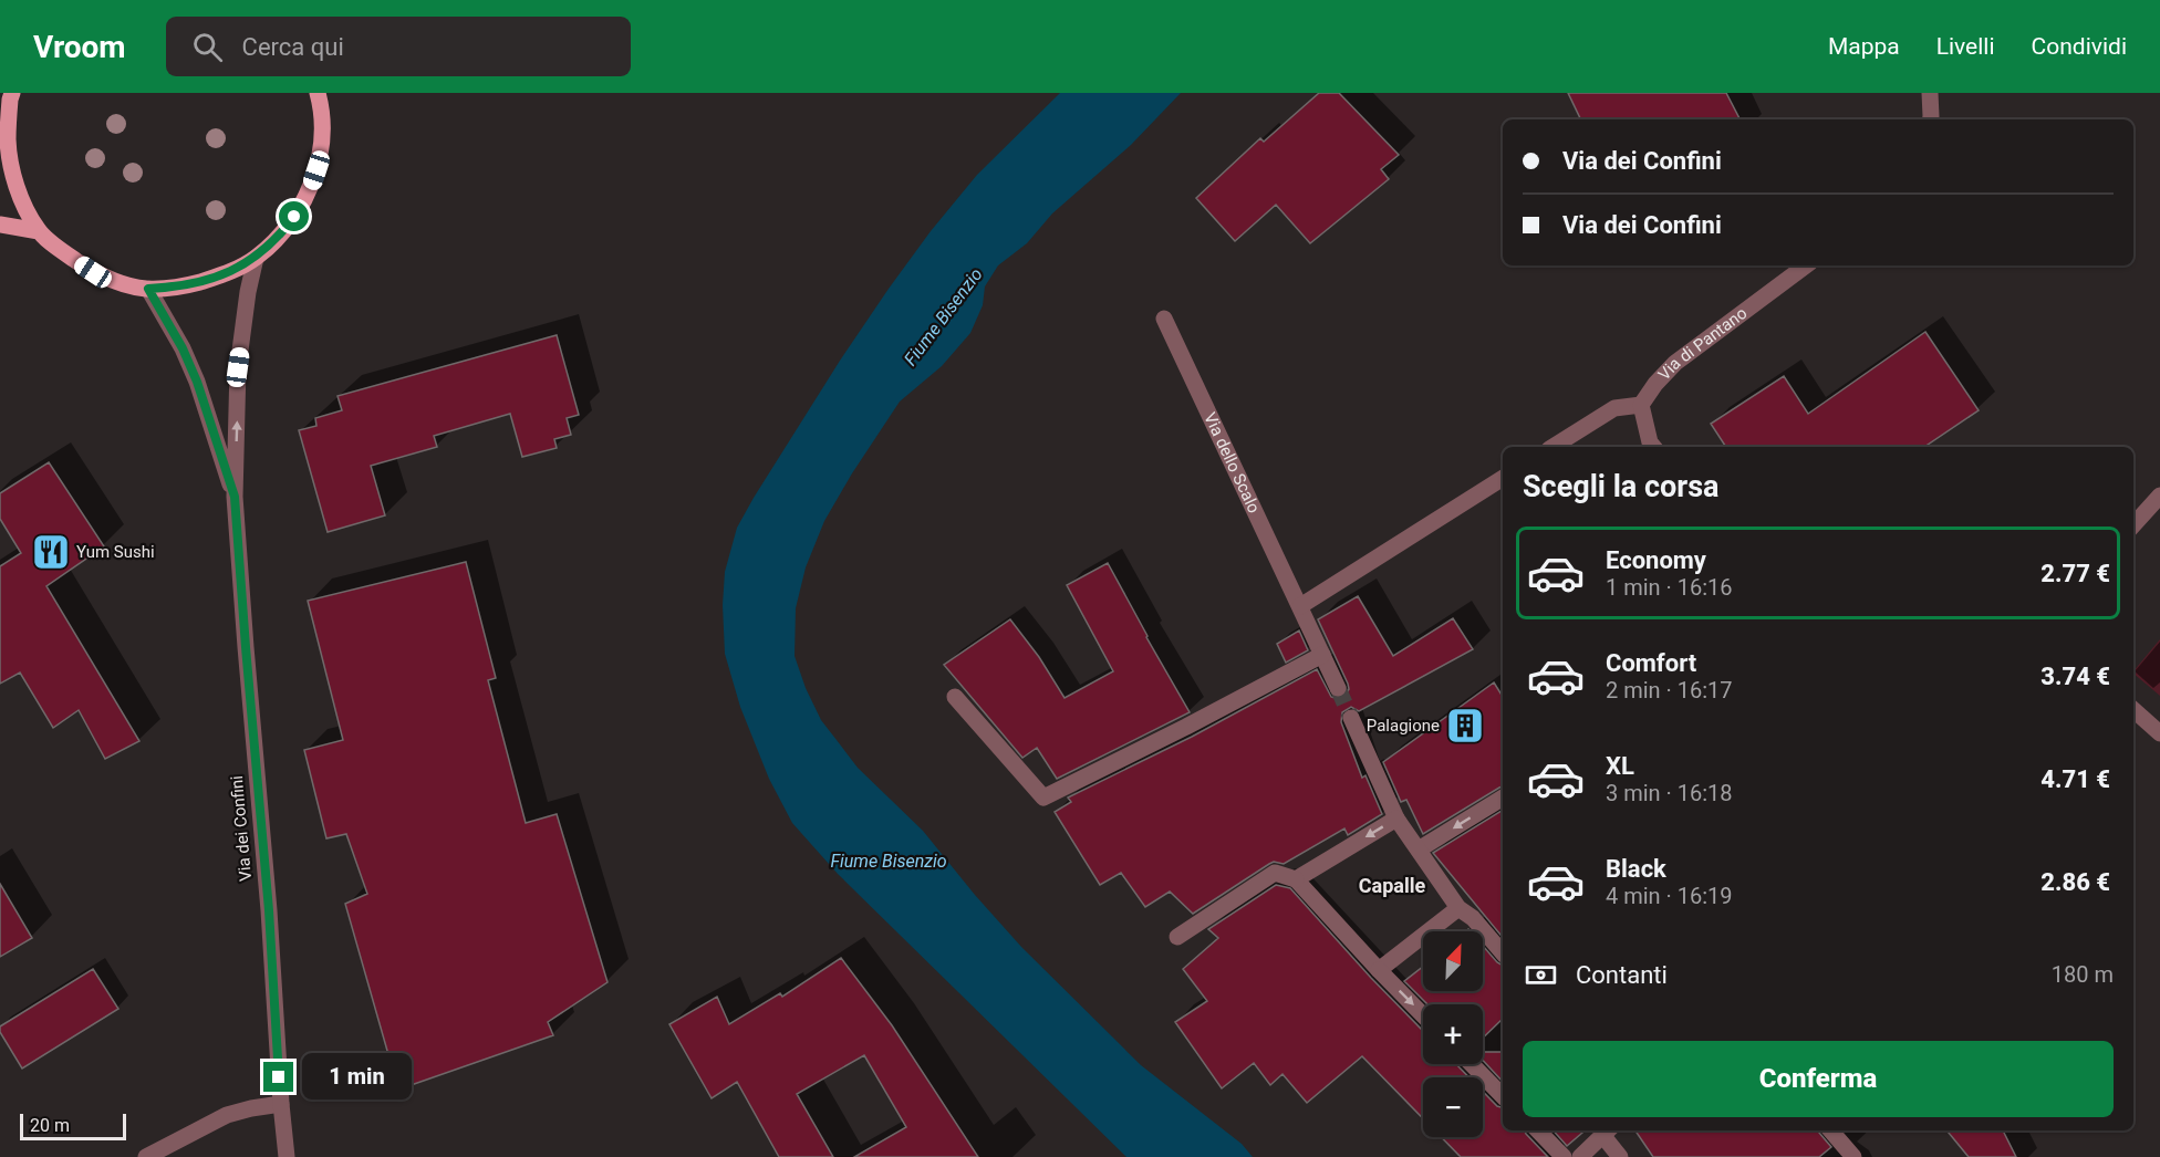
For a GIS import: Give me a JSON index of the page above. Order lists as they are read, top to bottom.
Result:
{
  "streets": {
    "street": ["Via di Pantano", "Via dello Scalo", "Via dei Confini"]
  },
  "districts": ["Capalle"],
  "water": ["Fiume Bisenzio"],
  "places": {
    "restaurant": ["Yum Sushi"],
    "building": ["Palagione"]
  },
  "scale_bar": "20 m",
  "north": "top right",
  "page": {
    "header": "Vroom",
    "search": "Cerca qui",
    "nav": ["Mappa", "Livelli", "Condividi"],
    "banner": ["Via dei Confini", "Via dei Confini"],
    "heading": "Scegli la corsa",
    "list": [
      {
        "name": "Economy",
        "note": "1 min · 16:16",
        "value": "2.77 €"
      },
      {
        "name": "Comfort",
        "note": "2 min · 16:17",
        "value": "3.74 €"
      },
      {
        "name": "XL",
        "note": "3 min · 16:18",
        "value": "4.71 €"
      },
      {
        "name": "Black",
        "note": "4 min · 16:19",
        "value": "2.86 €"
      }
    ],
    "map_buttons": ["+", "−"],
    "pay": ["Contanti", "180 m"],
    "buttons": "Conferma",
    "bubble": "1 min",
    "scale": "20 m"
  }
}
